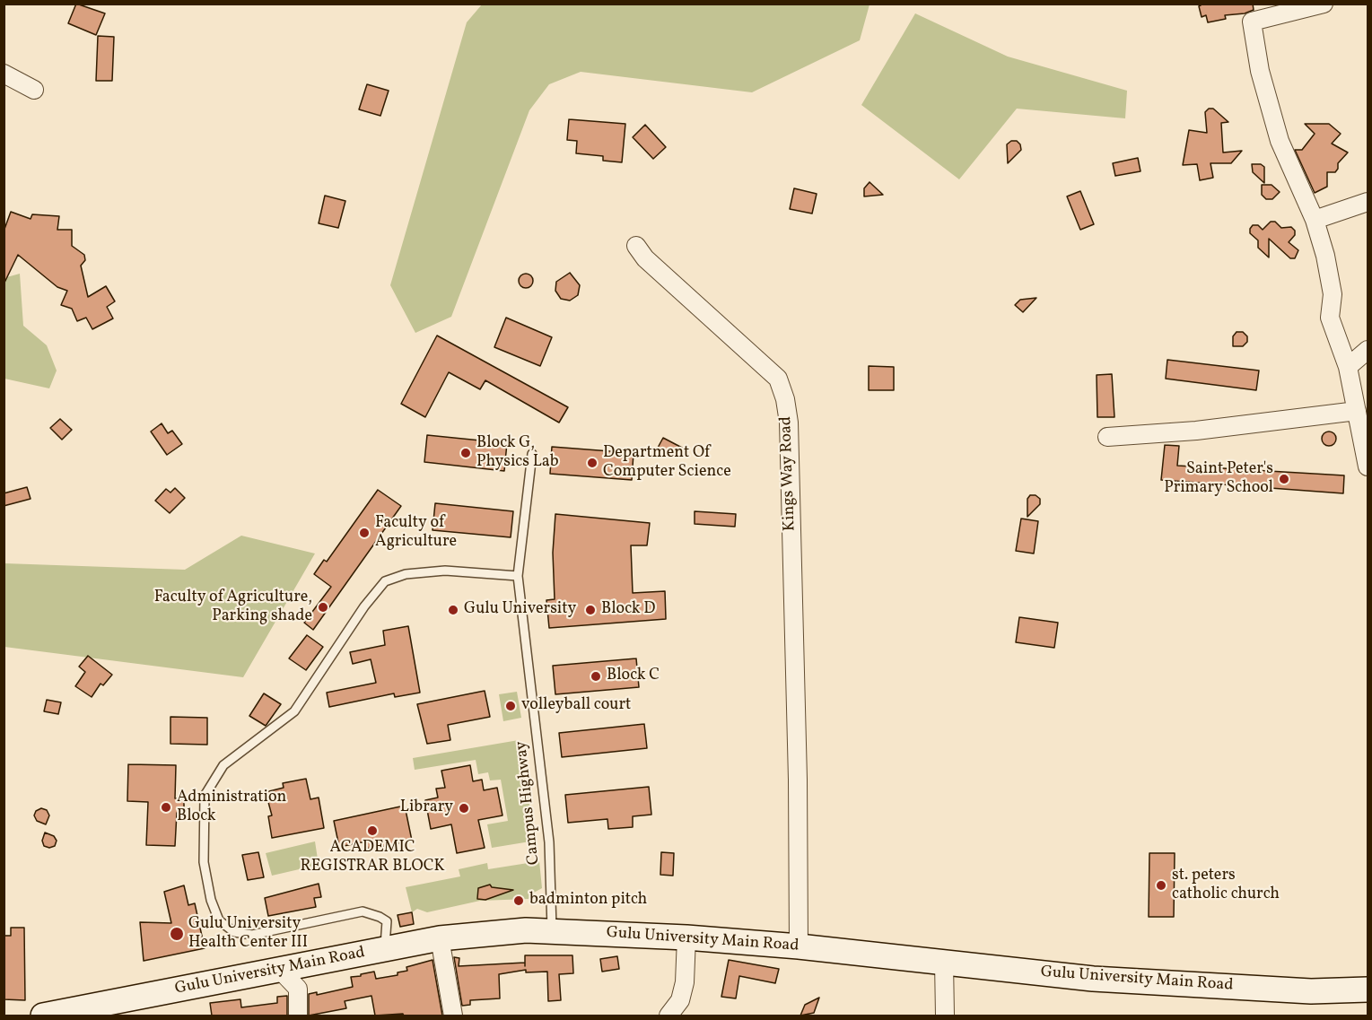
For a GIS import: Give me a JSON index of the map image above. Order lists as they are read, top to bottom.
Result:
{
  "streets": {
    "street": ["Kings Way Road", "Gulu University Main Road"],
    "lane": ["Campus Highway"]
  },
  "crossings": [
    ["Kings Way Road", "Gulu University Main Road"],
    ["Campus Highway", "Gulu University Main Road"]
  ],
  "places": [
    "Block G, Physics Lab",
    "Department Of Computer Science",
    "Saint Peter's Primary School",
    "Faculty of Agriculture",
    "Faculty of Agriculture, Parking shade",
    "Gulu University",
    "Block D",
    "Block C",
    "volleyball court",
    "Administration Block",
    "Library",
    "ACADEMIC REGISTRAR BLOCK",
    "st. peters catholic church",
    "badminton pitch",
    "Gulu University Health Center III"
  ]
}
